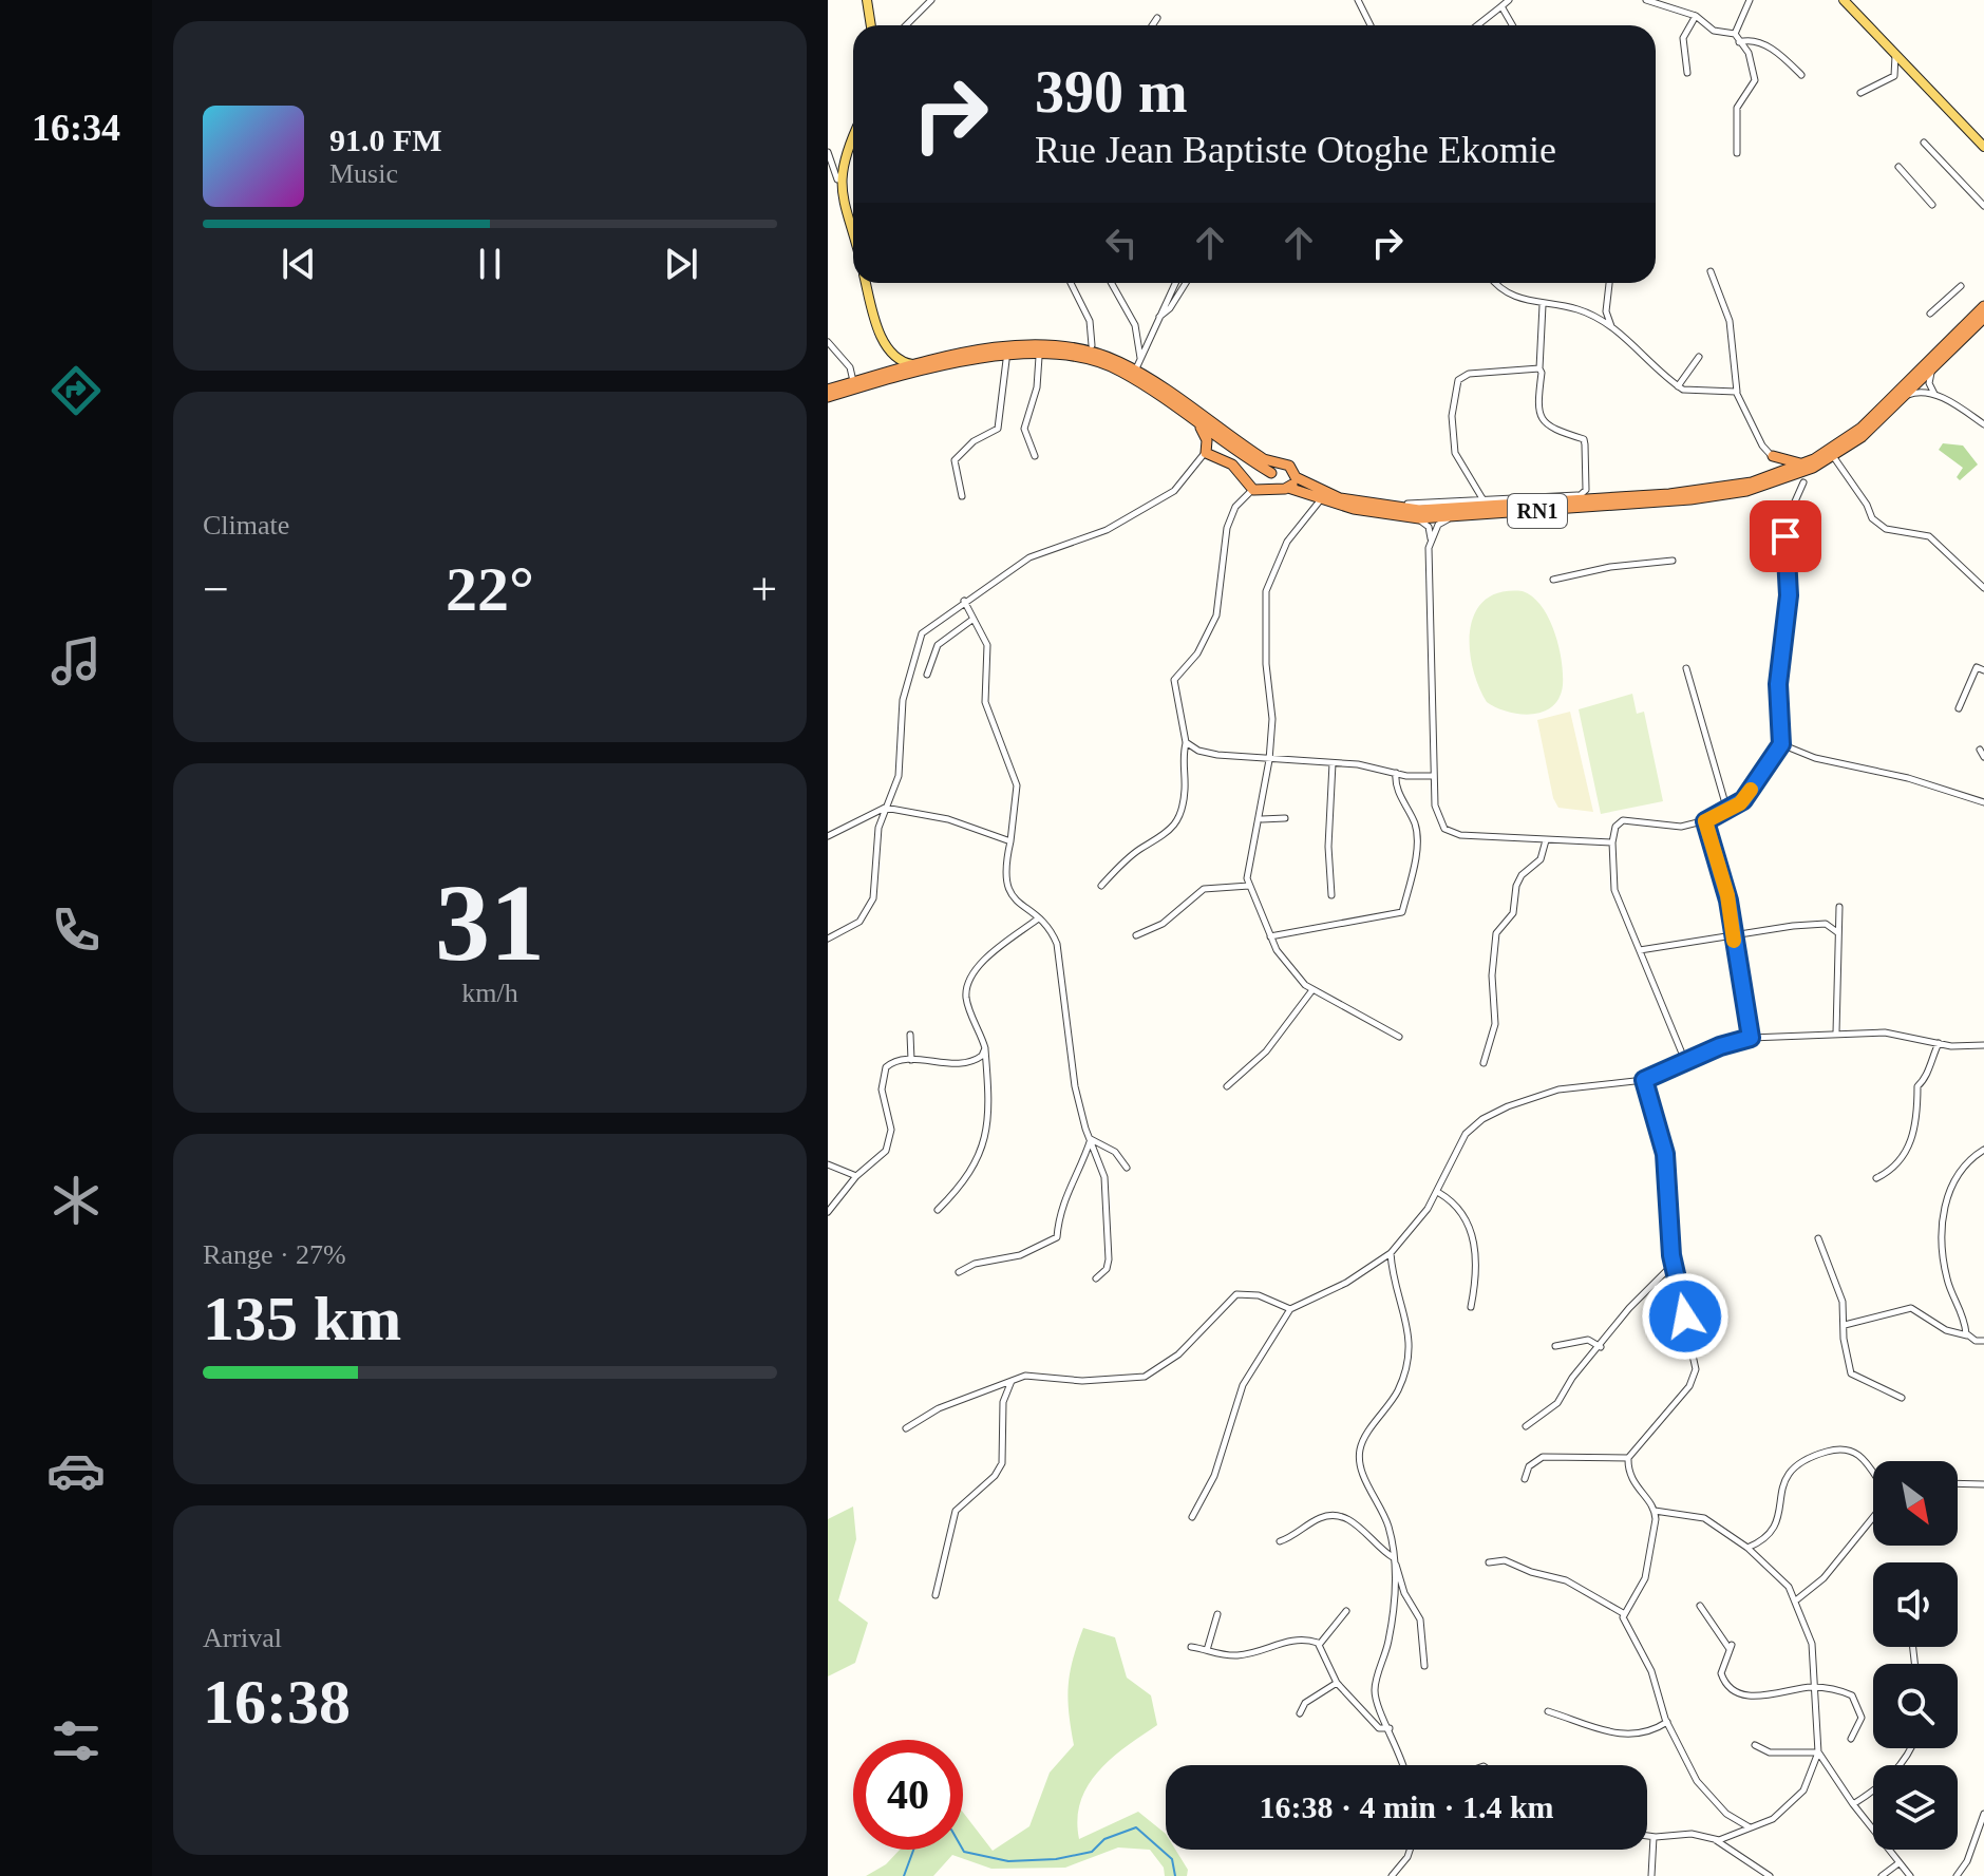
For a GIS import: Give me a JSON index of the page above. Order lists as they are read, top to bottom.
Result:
{
  "streets": {
    "highway": ["RN1"]
  },
  "north": "bottom right",
  "page": {
    "tabs": "16:34",
    "turn": ["390 m", "Rue Jean Baptiste Otoghe Ekomie"],
    "song": ["91.0 FM", "Music"],
    "tile": [
      "Climate",
      ["31", "km/h"],
      ["Range · 27%", "135 km"],
      ["Arrival", "16:38"]
    ],
    "heat": ["−", "22°", "+"],
    "limit": "40",
    "trip": "16:38 · 4 min · 1.4 km"
  }
}
